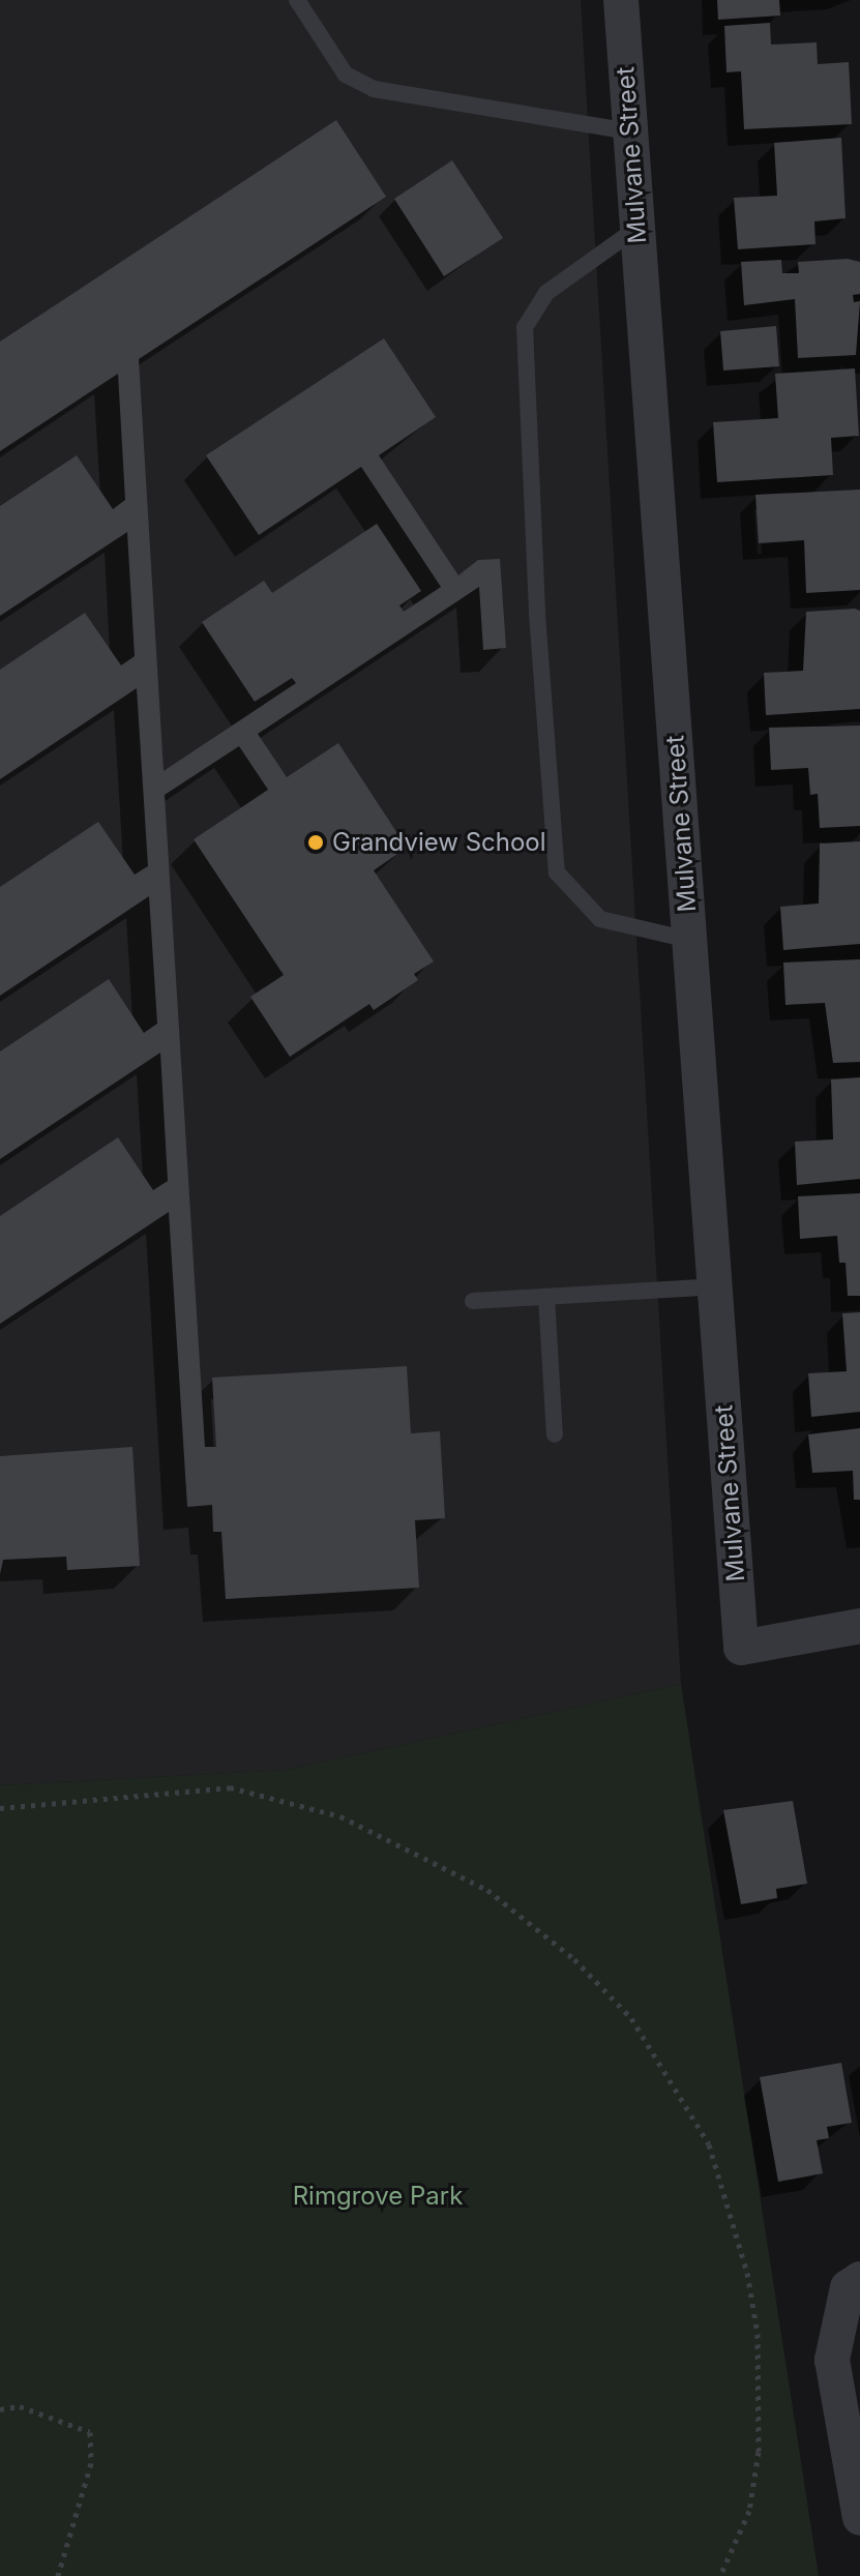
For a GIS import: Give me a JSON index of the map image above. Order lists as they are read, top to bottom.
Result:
{
  "streets": {
    "street": ["Mulvane Street"]
  },
  "parks": ["Rimgrove Park"],
  "places": ["Grandview School"]
}
